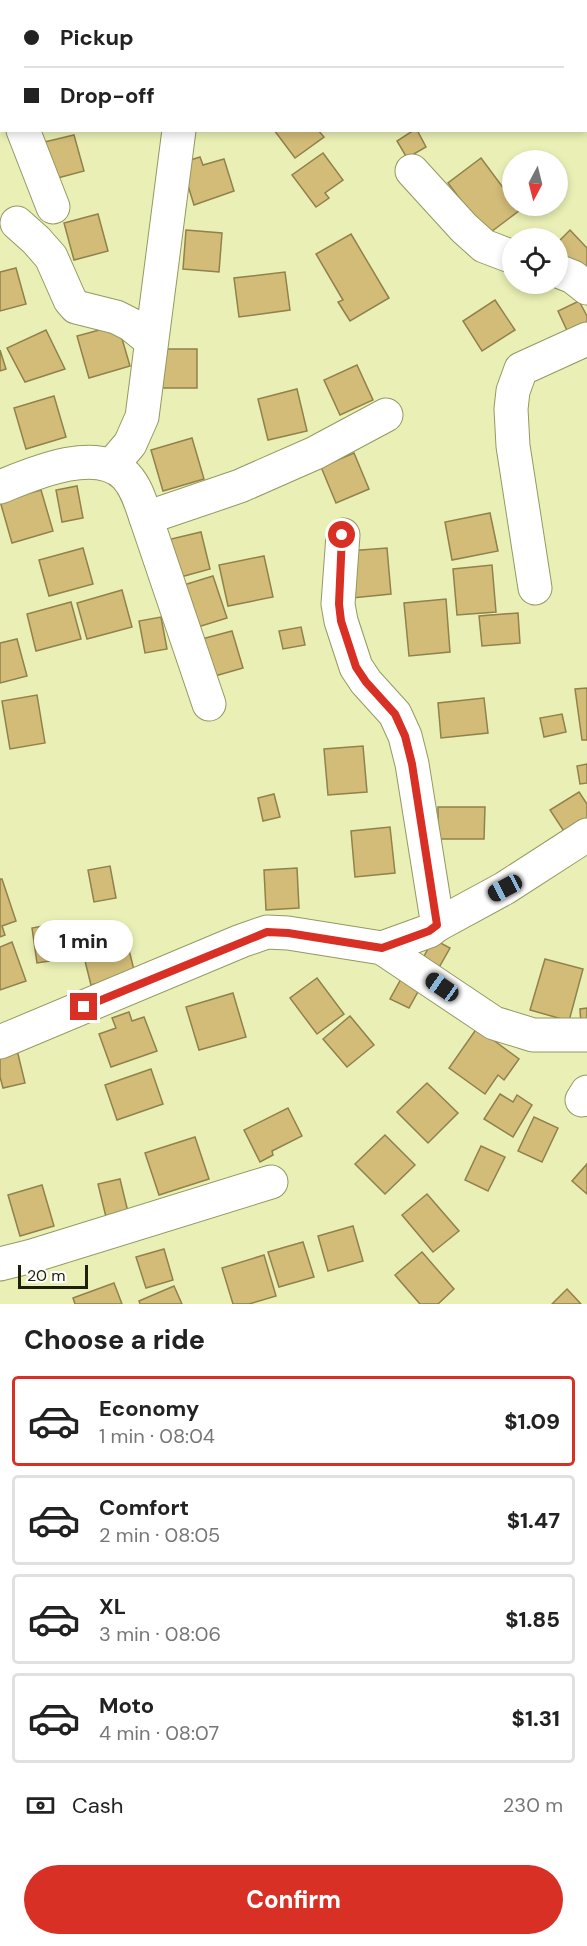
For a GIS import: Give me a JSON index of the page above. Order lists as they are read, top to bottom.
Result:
{
  "scale_bar": "20 m",
  "north": "bottom",
  "page": {
    "banner": ["Pickup", "Drop-off"],
    "bubble": "1 min",
    "scale": "20 m",
    "heading": "Choose a ride",
    "list": [
      {
        "name": "Economy",
        "note": "1 min · 08:04",
        "value": "$1.09"
      },
      {
        "name": "Comfort",
        "note": "2 min · 08:05",
        "value": "$1.47"
      },
      {
        "name": "XL",
        "note": "3 min · 08:06",
        "value": "$1.85"
      },
      {
        "name": "Moto",
        "note": "4 min · 08:07",
        "value": "$1.31"
      }
    ],
    "pay": ["Cash", "230 m"],
    "buttons": "Confirm"
  }
}
